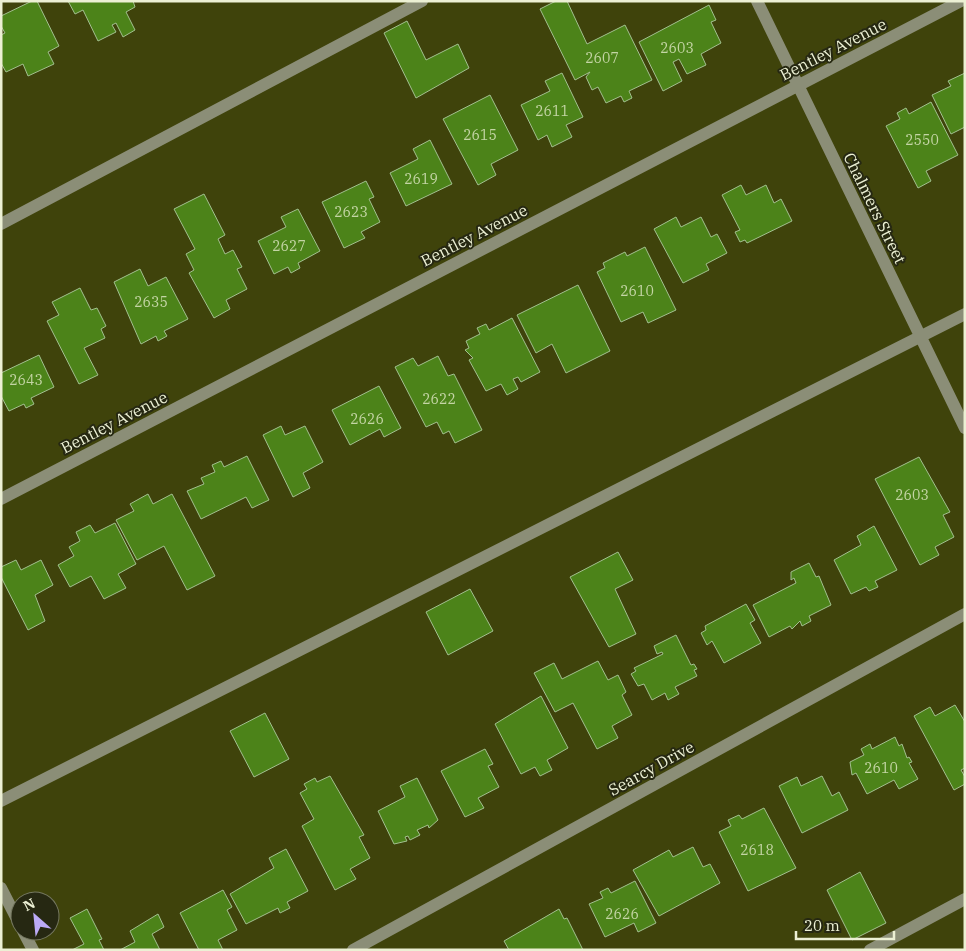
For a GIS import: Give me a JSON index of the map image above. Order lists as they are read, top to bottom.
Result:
{
  "streets": {
    "street": ["Bentley Avenue", "Chalmers Street", "Searcy Drive"]
  },
  "crossings": [
    ["Bentley Avenue", "Chalmers Street"]
  ],
  "house_numbers": [
    "2603",
    "2607",
    "2611",
    "2615",
    "2550",
    "2619",
    "2623",
    "2627",
    "2610",
    "2635",
    "2643",
    "2622",
    "2626",
    "2603",
    "2610",
    "2618",
    "2626"
  ],
  "scale_bar": "20 m",
  "north": "top left"
}
